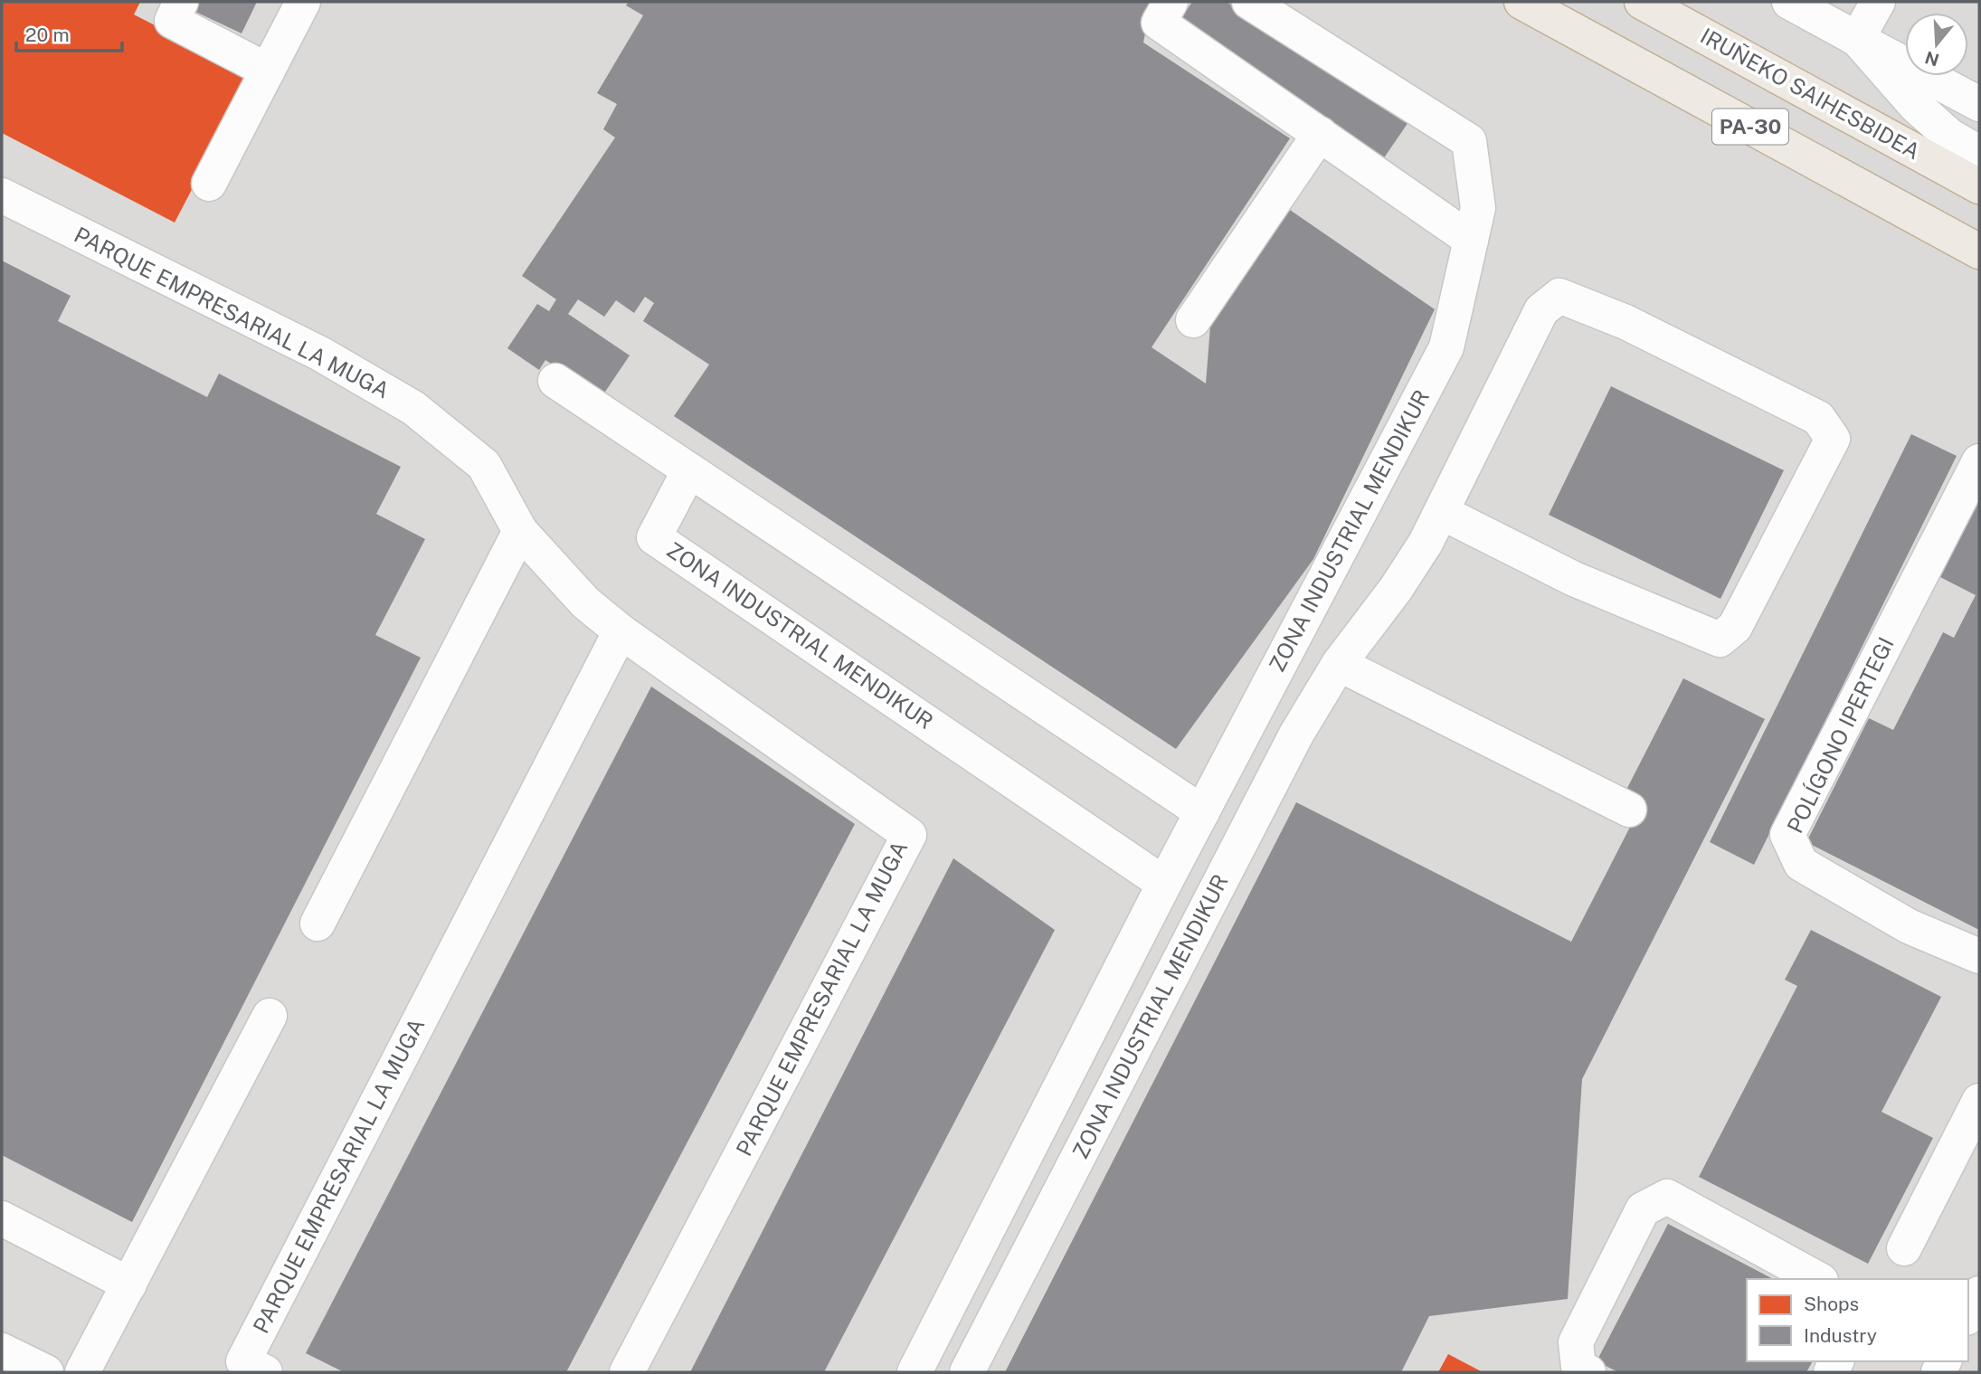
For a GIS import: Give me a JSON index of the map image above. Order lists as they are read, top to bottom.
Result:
{
  "streets": {
    "highway": ["IRUÑEKO SAIHESBIDEA", "PA-30"],
    "street": ["PARQUE EMPRESARIAL LA MUGA", "ZONA INDUSTRIAL MENDIKUR", "POLÍGONO IPERTEGI"]
  },
  "legend": ["Shops", "Industry"],
  "scale_bar": "20 m",
  "north": "bottom"
}
